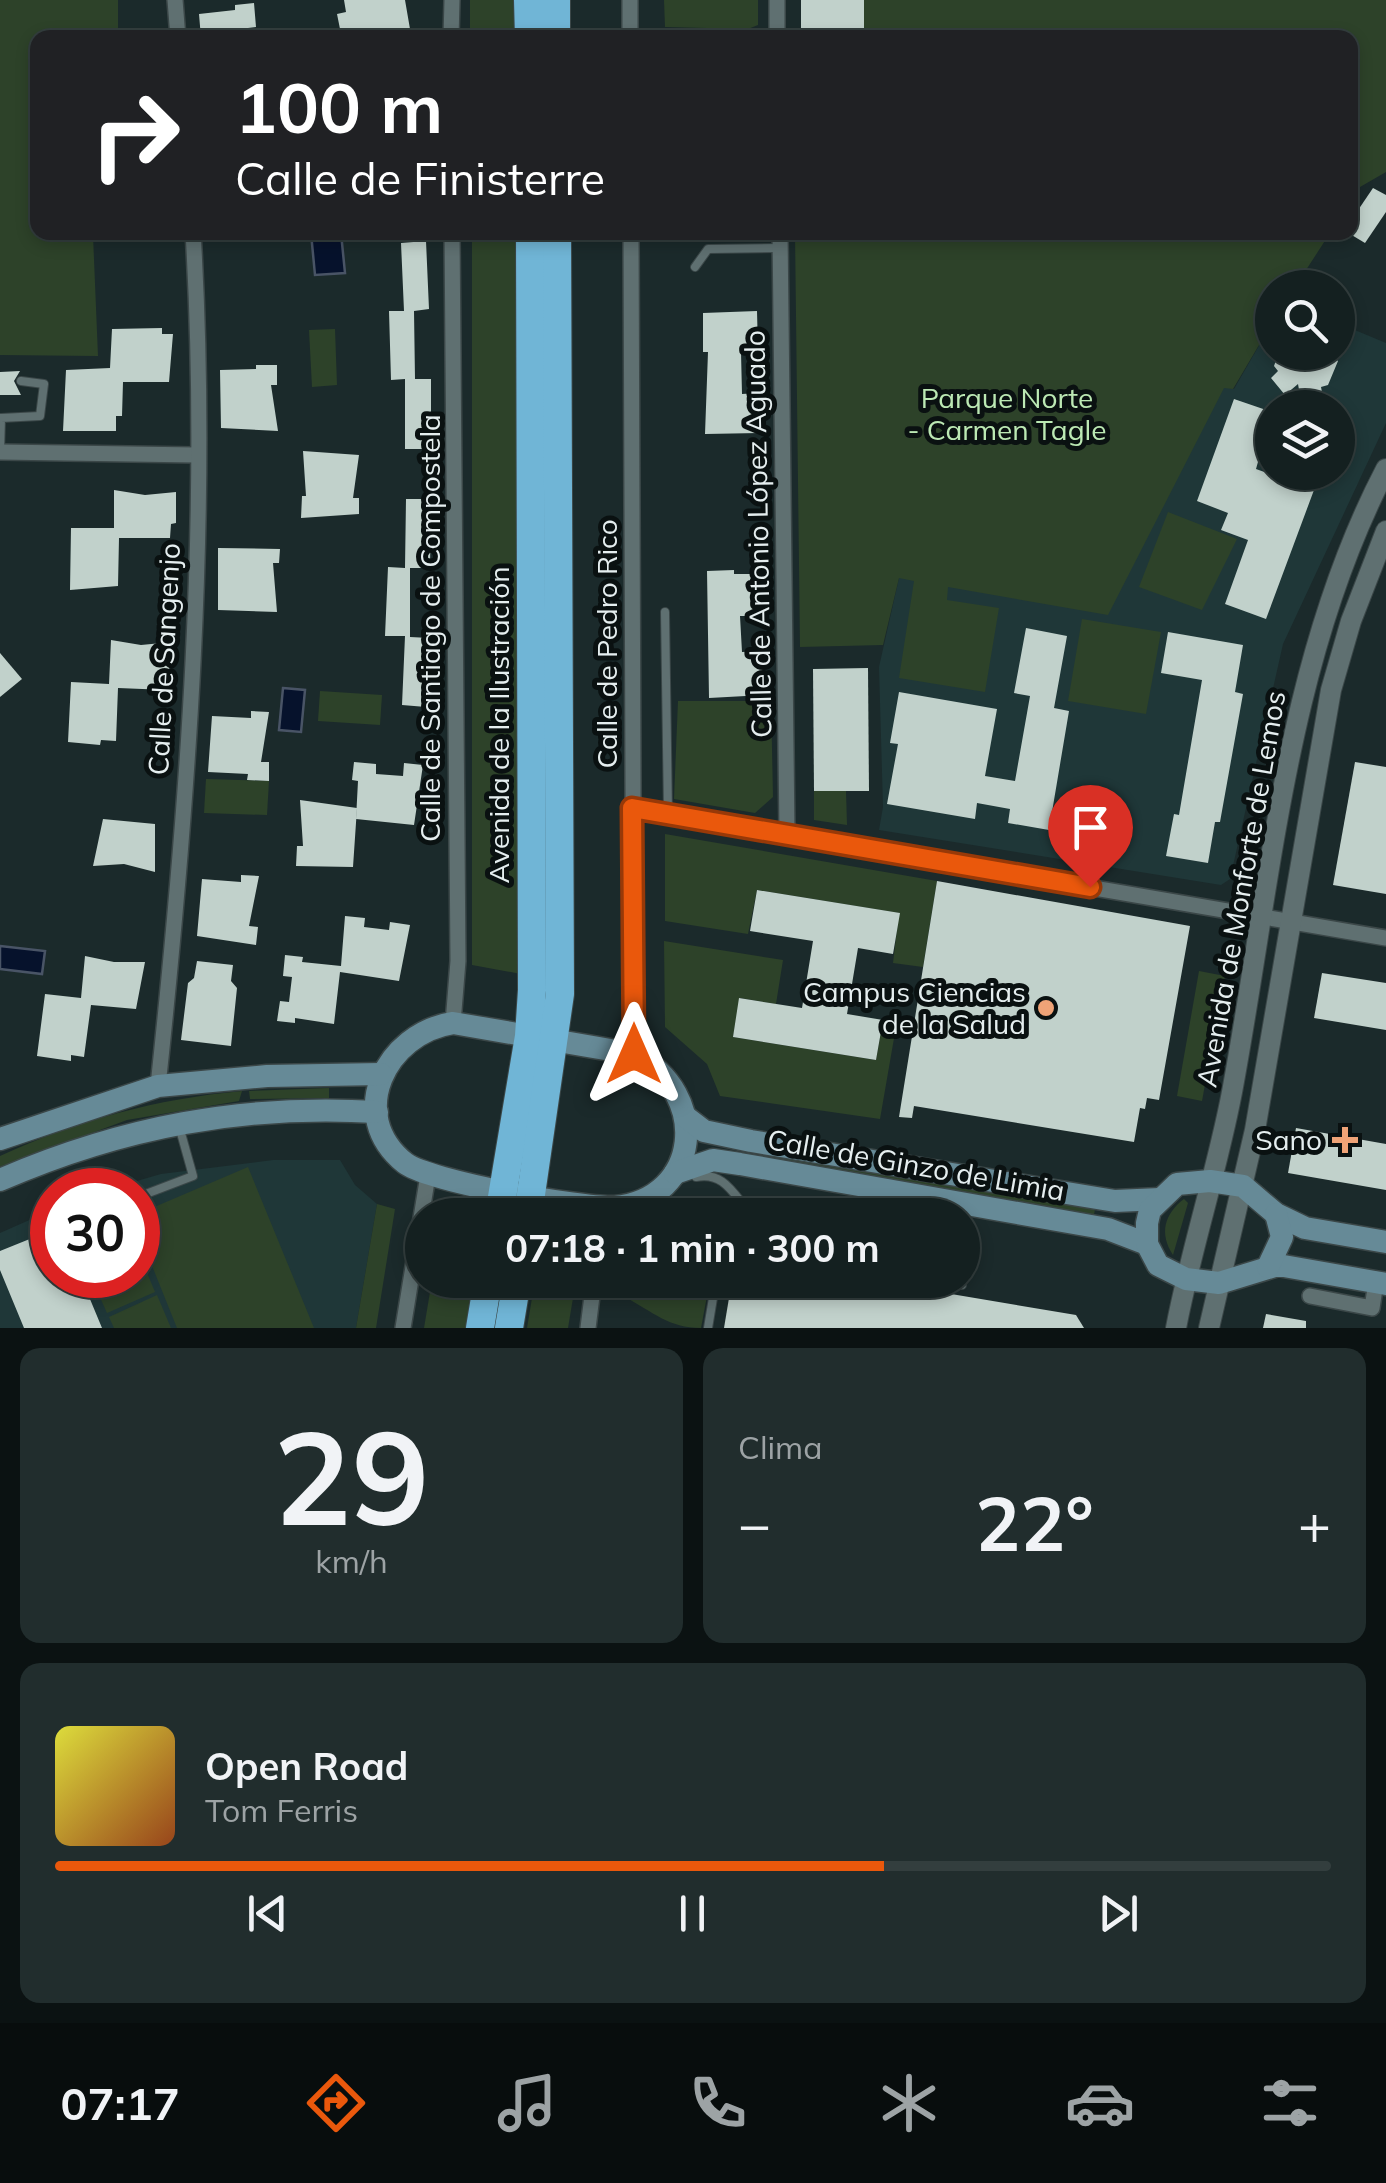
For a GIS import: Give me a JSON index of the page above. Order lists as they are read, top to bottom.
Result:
{
  "streets": {
    "highway": ["Avenida de la Ilustración"],
    "main road": ["Calle de Ginzo de Limia"],
    "street": [
      "Calle de Antonio López Aguado",
      "Calle de Santiago de Compostela",
      "Calle de Pedro Rico",
      "Calle de Sangenjo",
      "Avenida de Monforte de Lemos"
    ]
  },
  "crossings": [
    ["Avenida de Monforte de Lemos", "Calle de Ginzo de Limia"]
  ],
  "parks": ["Parque Norte - Carmen Tagle"],
  "places": {
    "other": ["Campus Ciencias de la Salud"],
    "health": ["Sano"]
  },
  "page": {
    "turn": ["100 m", "Calle de Finisterre"],
    "limit": "30",
    "trip": "07:18 · 1 min · 300 m",
    "tile": [
      ["29", "km/h"],
      "Clima"
    ],
    "heat": ["−", "22°", "+"],
    "song": ["Open Road", "Tom Ferris"],
    "tabs": "07:17"
  }
}
